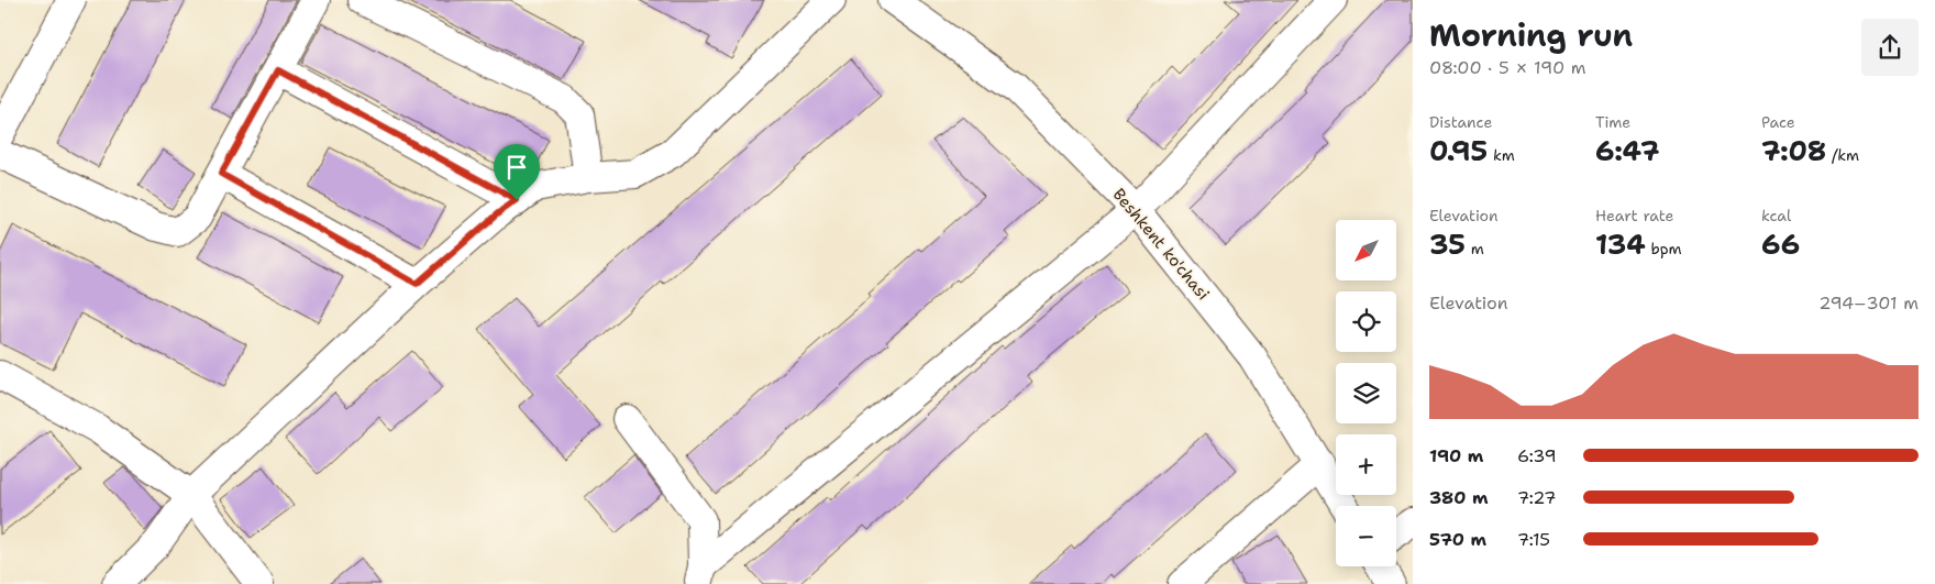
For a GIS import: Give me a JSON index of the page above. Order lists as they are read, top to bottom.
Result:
{
  "streets": {
    "street": ["Beshkent ko'chasi"]
  },
  "north": "bottom left",
  "page": {
    "heading": ["Morning run", "08:00 · 5 × 190 m"],
    "stats": [
      ["Distance", "0.95 km"],
      ["Time", "6:47"],
      ["Pace", "7:08 /km"],
      ["Elevation", "35 m"],
      ["Heart rate", "134 bpm"],
      ["kcal", "66"]
    ],
    "map_buttons": ["+", "−"],
    "chart": ["Elevation", "294–301 m"],
    "list": [
      {
        "name": "190 m",
        "note": "6:39"
      },
      {
        "name": "380 m",
        "note": "7:27"
      },
      {
        "name": "570 m",
        "note": "7:15"
      }
    ]
  }
}
